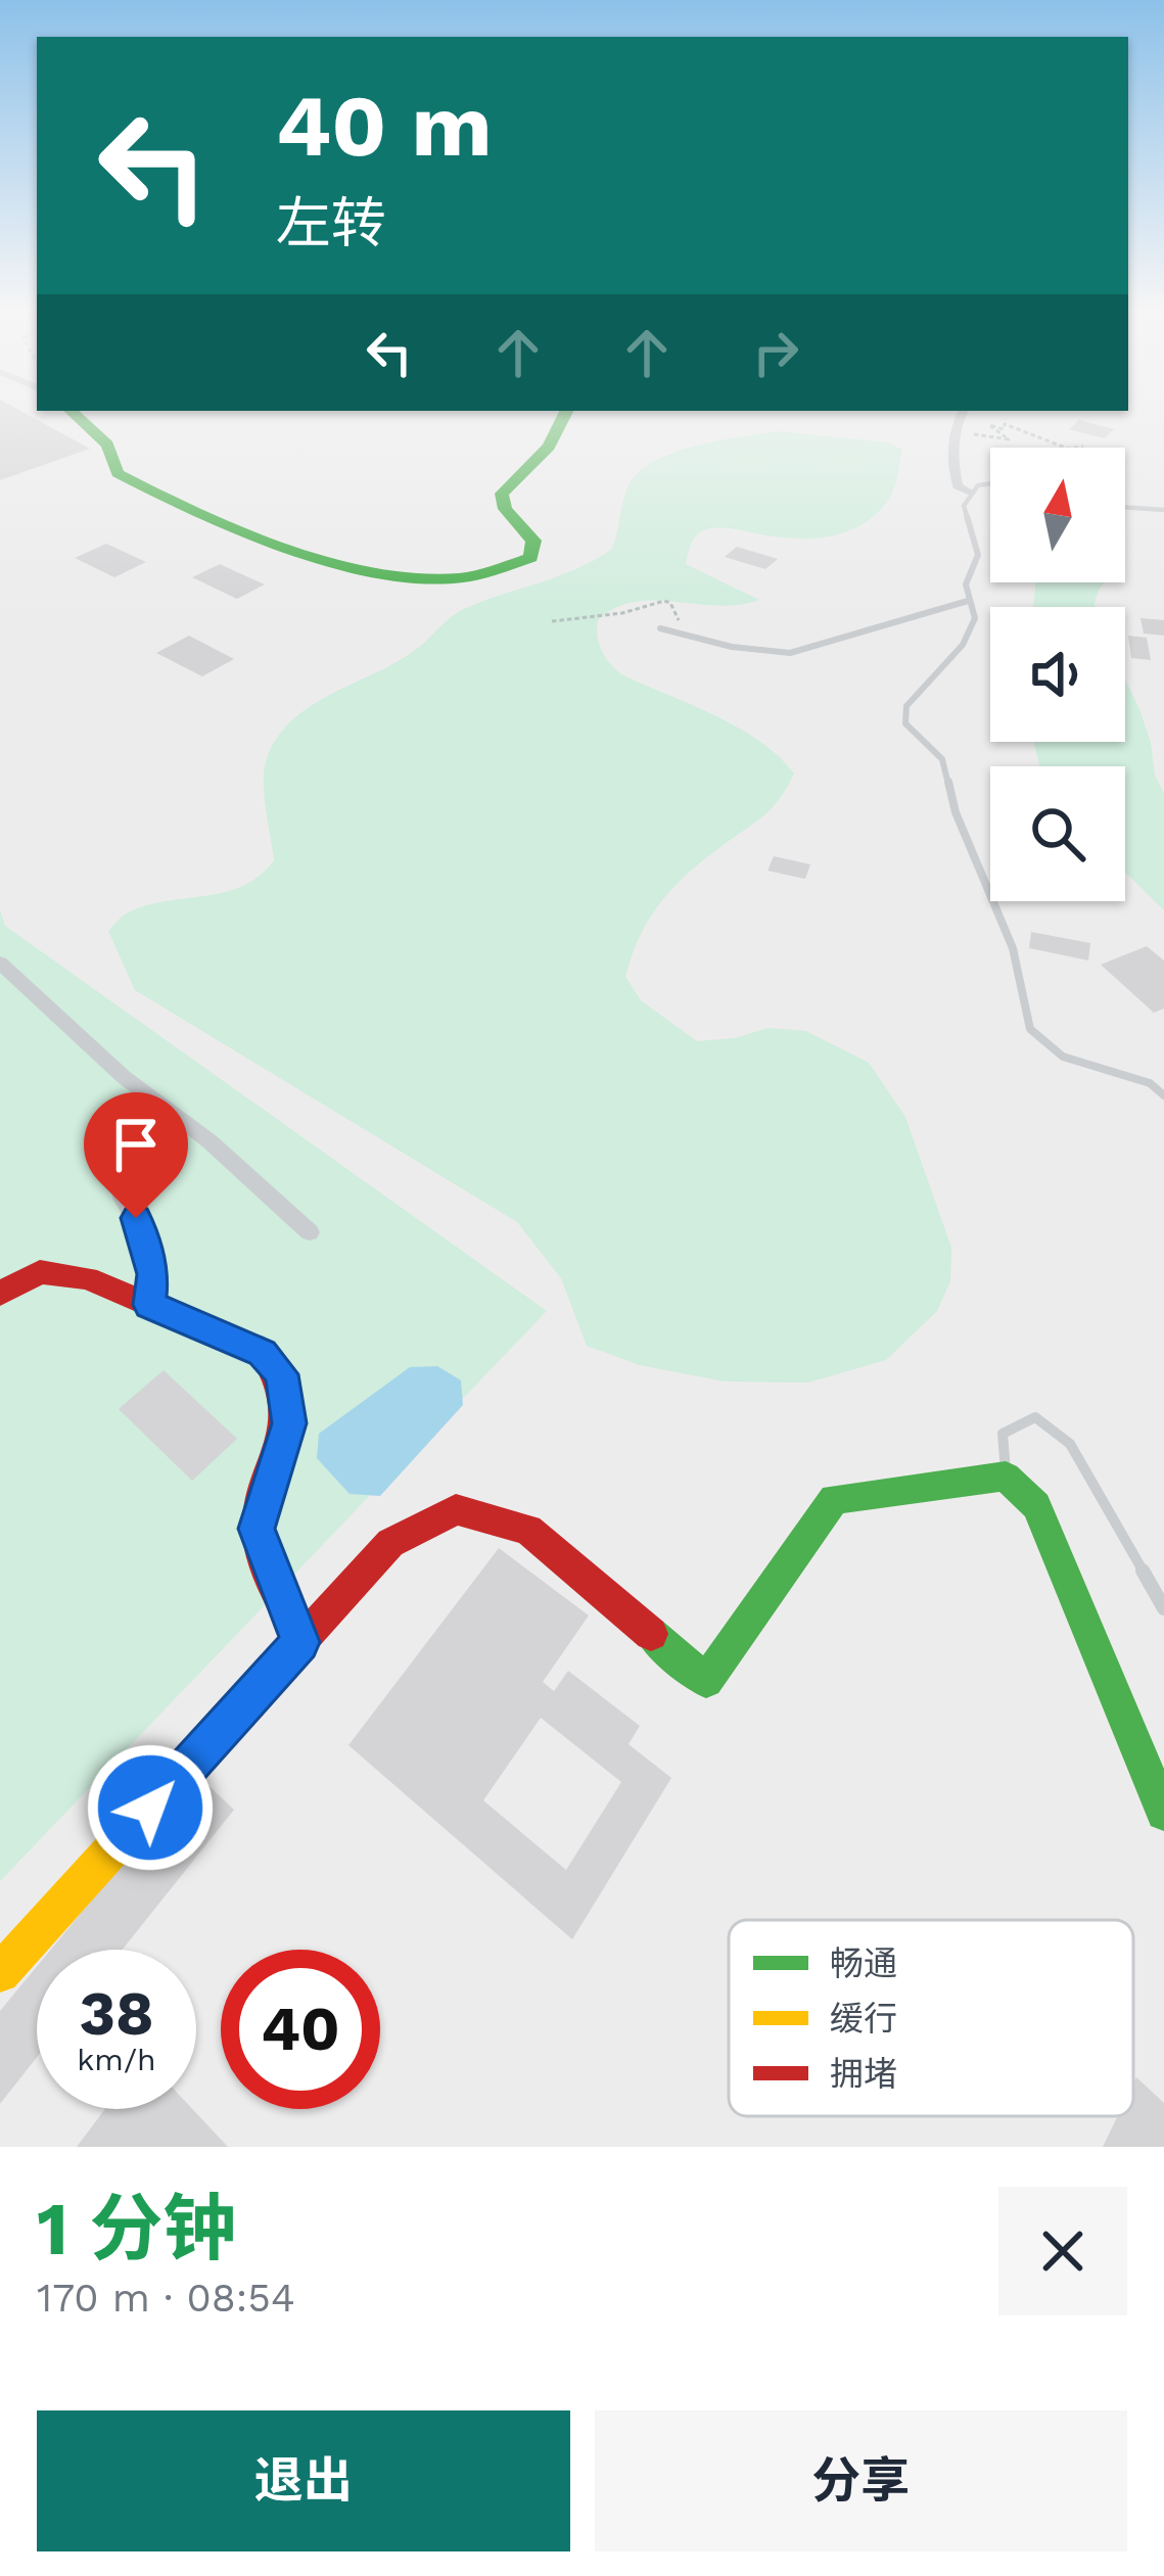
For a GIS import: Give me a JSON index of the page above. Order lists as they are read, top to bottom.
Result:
{
  "legend": ["畅通", "缓行", "拥堵"],
  "north": "top",
  "page": {
    "turn": ["40 m", "左转"],
    "speed": "38 km/h",
    "limit": "40",
    "heading": ["1 分钟", "170 m · 08:54"],
    "buttons": ["退出", "分享"]
  }
}
